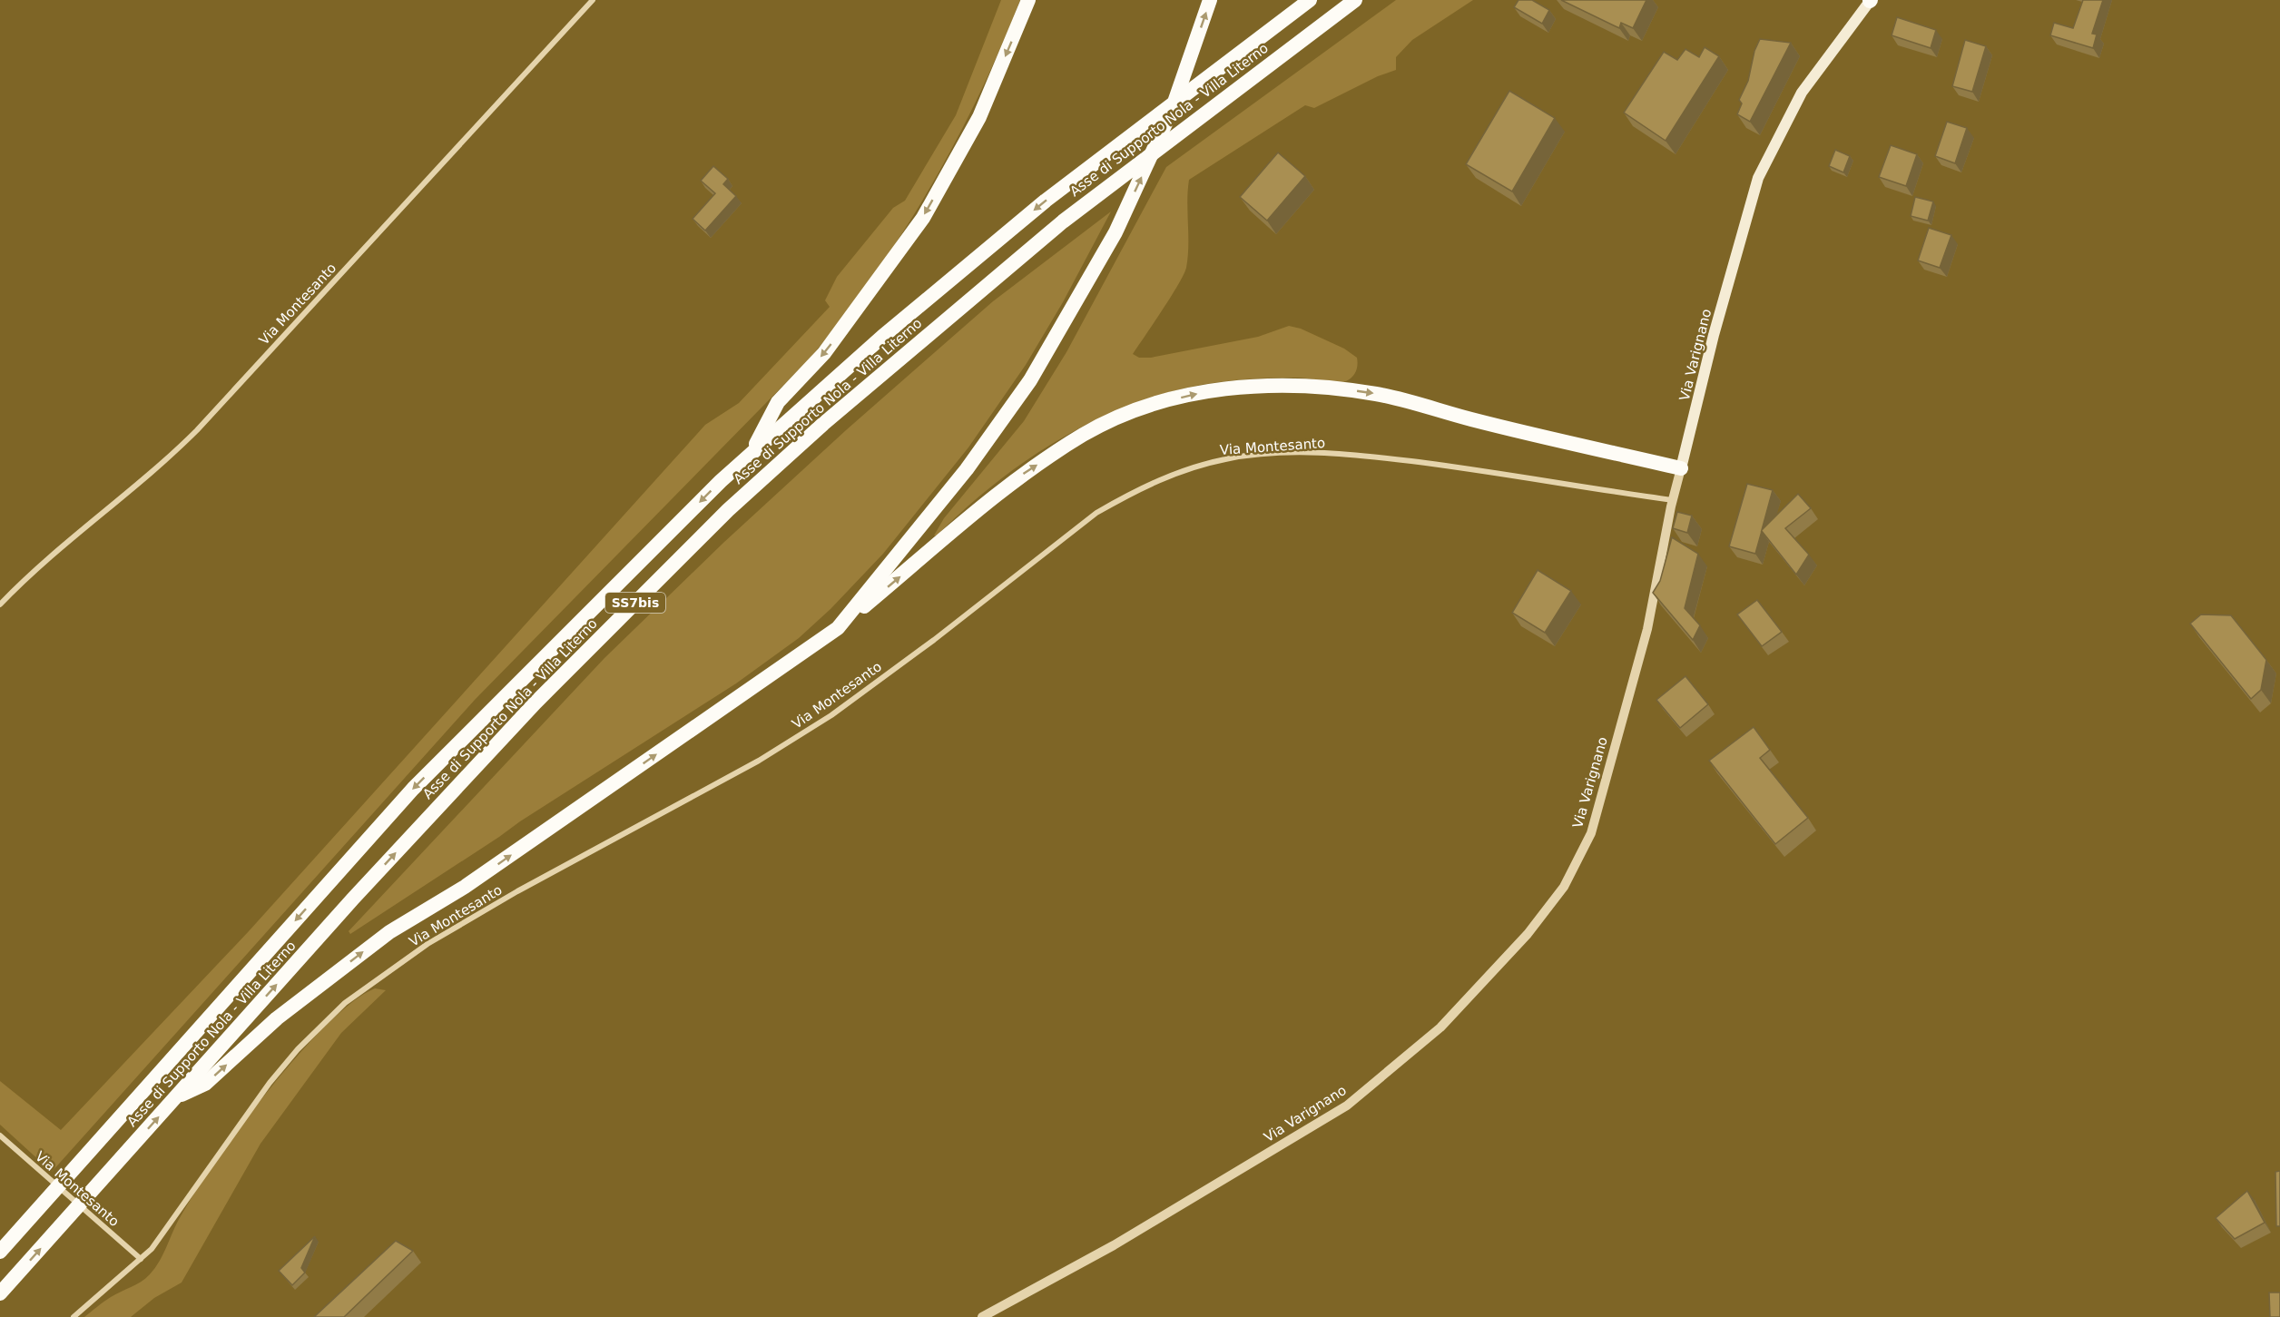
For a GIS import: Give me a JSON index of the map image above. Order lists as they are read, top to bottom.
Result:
{
  "streets": {
    "highway": ["Asse di Supporto Nola - Villa Literno", "SS7bis"],
    "main road": ["Via Varignano"],
    "street": ["Via Montesanto"]
  },
  "crossings": [
    ["Via Montesanto", "Via Varignano"]
  ]
}
